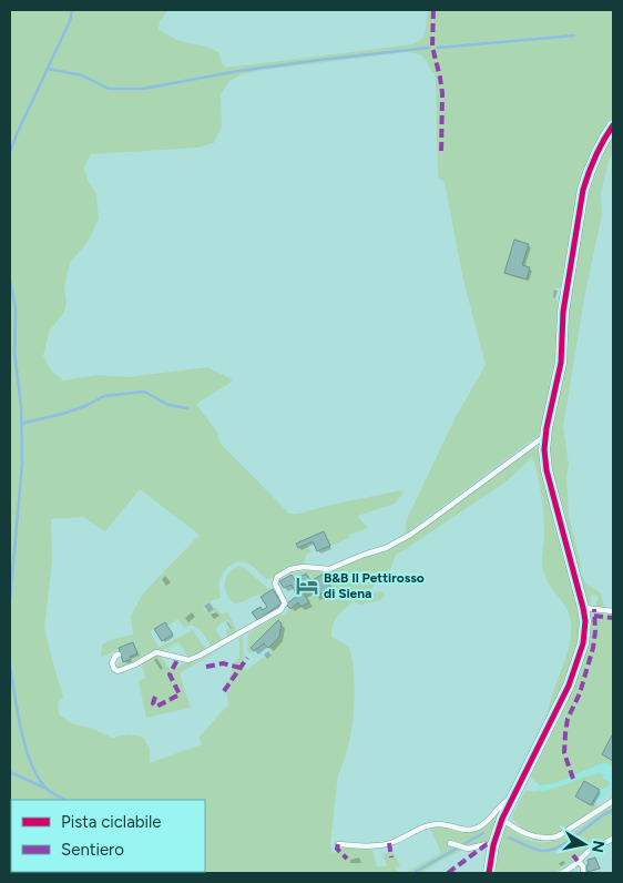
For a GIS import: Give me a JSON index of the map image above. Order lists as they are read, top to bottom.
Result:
{
  "places": {
    "hotel": ["B&B Il Pettirosso di Siena"]
  },
  "legend": ["Pista ciclabile", "Sentiero"],
  "north": "right"
}
